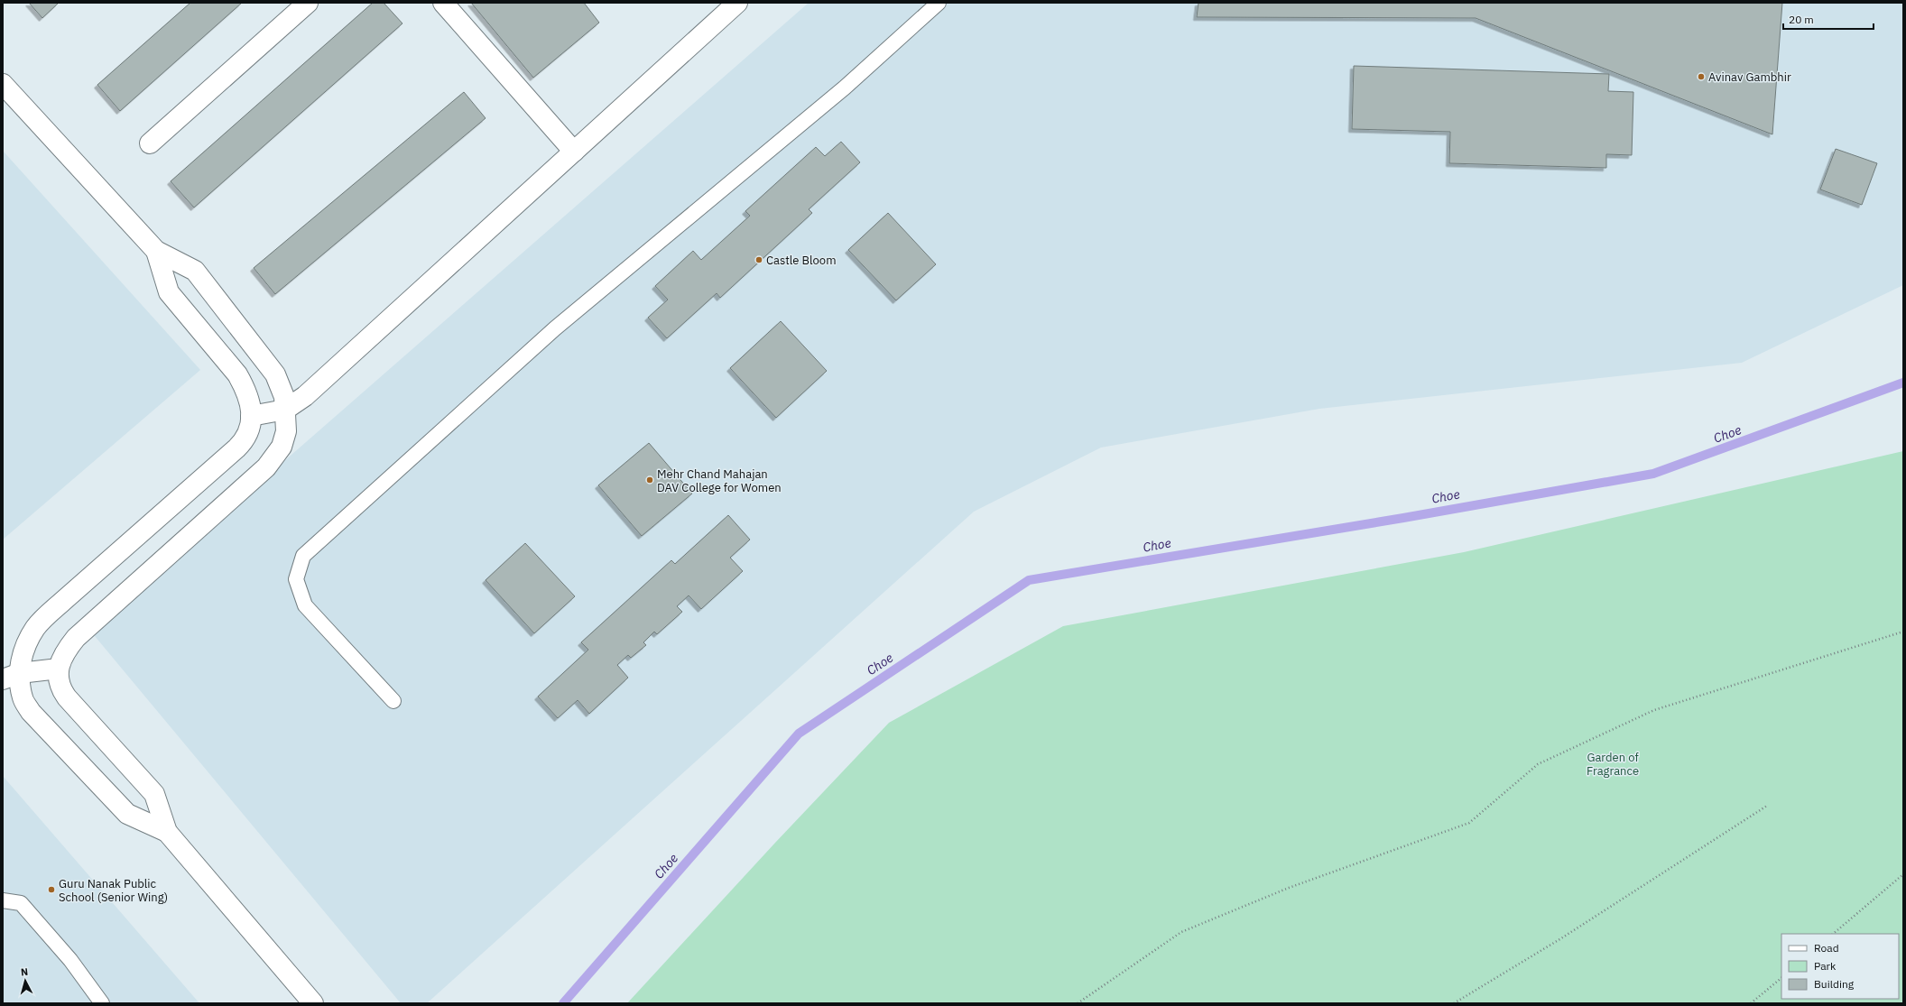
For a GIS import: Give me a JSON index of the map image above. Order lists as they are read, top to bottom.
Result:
{
  "water": ["Choe"],
  "parks": ["Garden of Fragrance"],
  "places": [
    "Avinav Gambhir",
    "Castle Bloom",
    "Mehr Chand Mahajan DAV College for Women",
    "Guru Nanak Public School (Senior Wing)"
  ],
  "legend": ["Road", "Park", "Building"],
  "scale_bar": "20 m",
  "north": "top"
}
